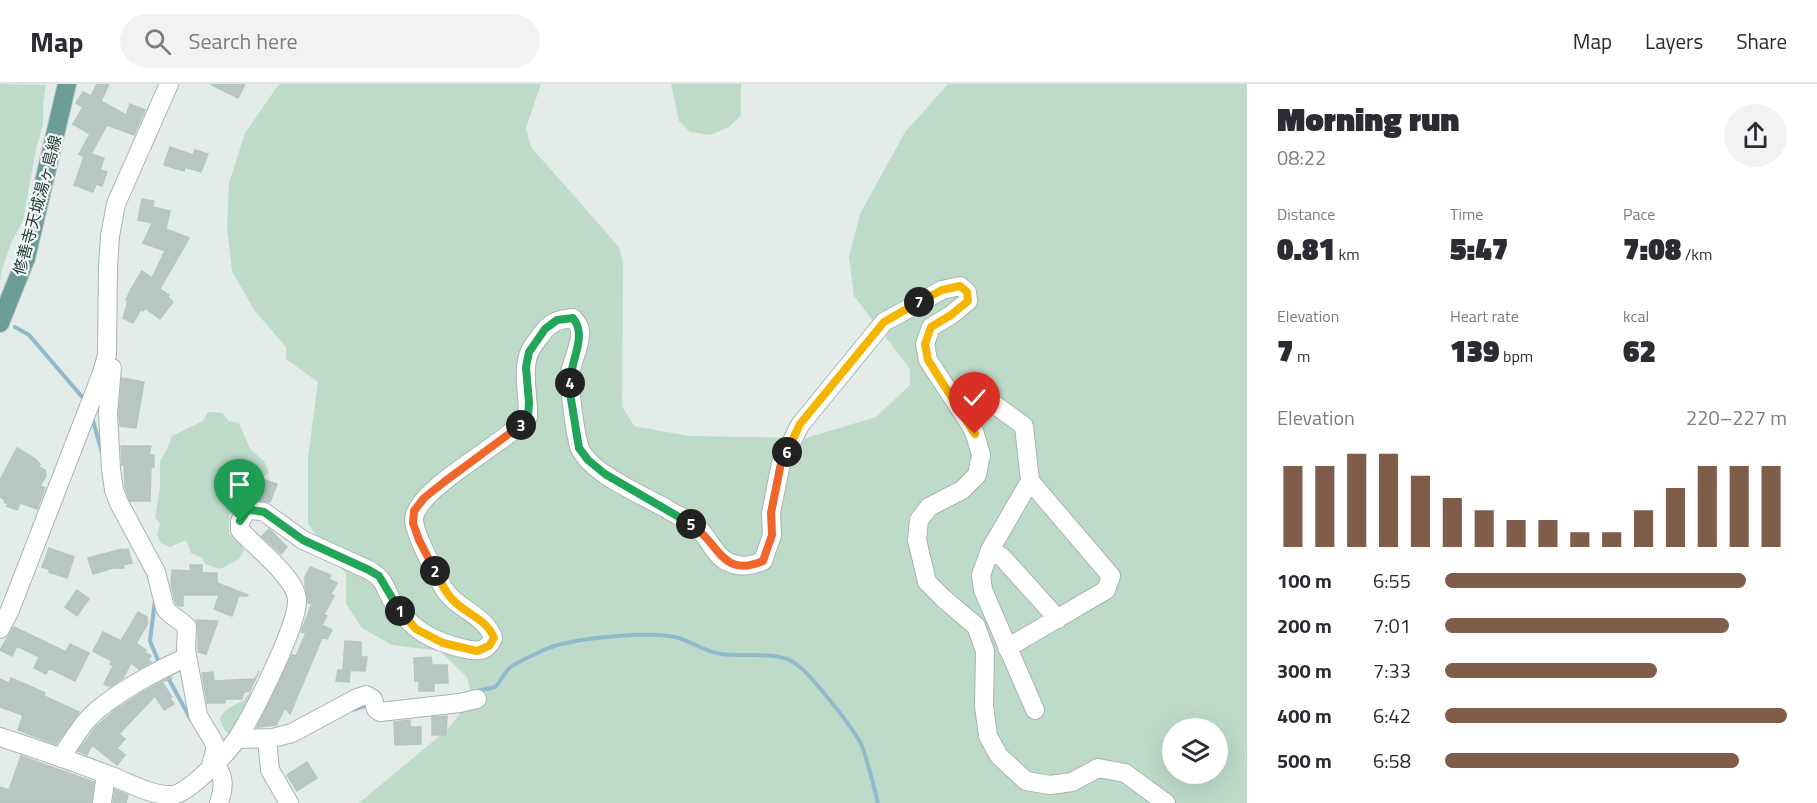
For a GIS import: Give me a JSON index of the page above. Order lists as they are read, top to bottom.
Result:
{
  "streets": {
    "main road": ["修善寺天城湯ヶ島線"]
  },
  "page": {
    "header": "Map",
    "search": "Search here",
    "nav": ["Map", "Layers", "Share"],
    "heading": ["Morning run", "08:22"],
    "stats": [
      ["Distance", "0.81 km"],
      ["Time", "5:47"],
      ["Pace", "7:08 /km"],
      ["Elevation", "7 m"],
      ["Heart rate", "139 bpm"],
      ["kcal", "62"]
    ],
    "pins": [
      "7",
      "4",
      "3",
      "6",
      "5",
      "2",
      "1"
    ],
    "chart": ["Elevation", "220–227 m"],
    "list": [
      {
        "name": "100 m",
        "note": "6:55"
      },
      {
        "name": "200 m",
        "note": "7:01"
      },
      {
        "name": "300 m",
        "note": "7:33"
      },
      {
        "name": "400 m",
        "note": "6:42"
      },
      {
        "name": "500 m",
        "note": "6:58"
      }
    ]
  }
}
